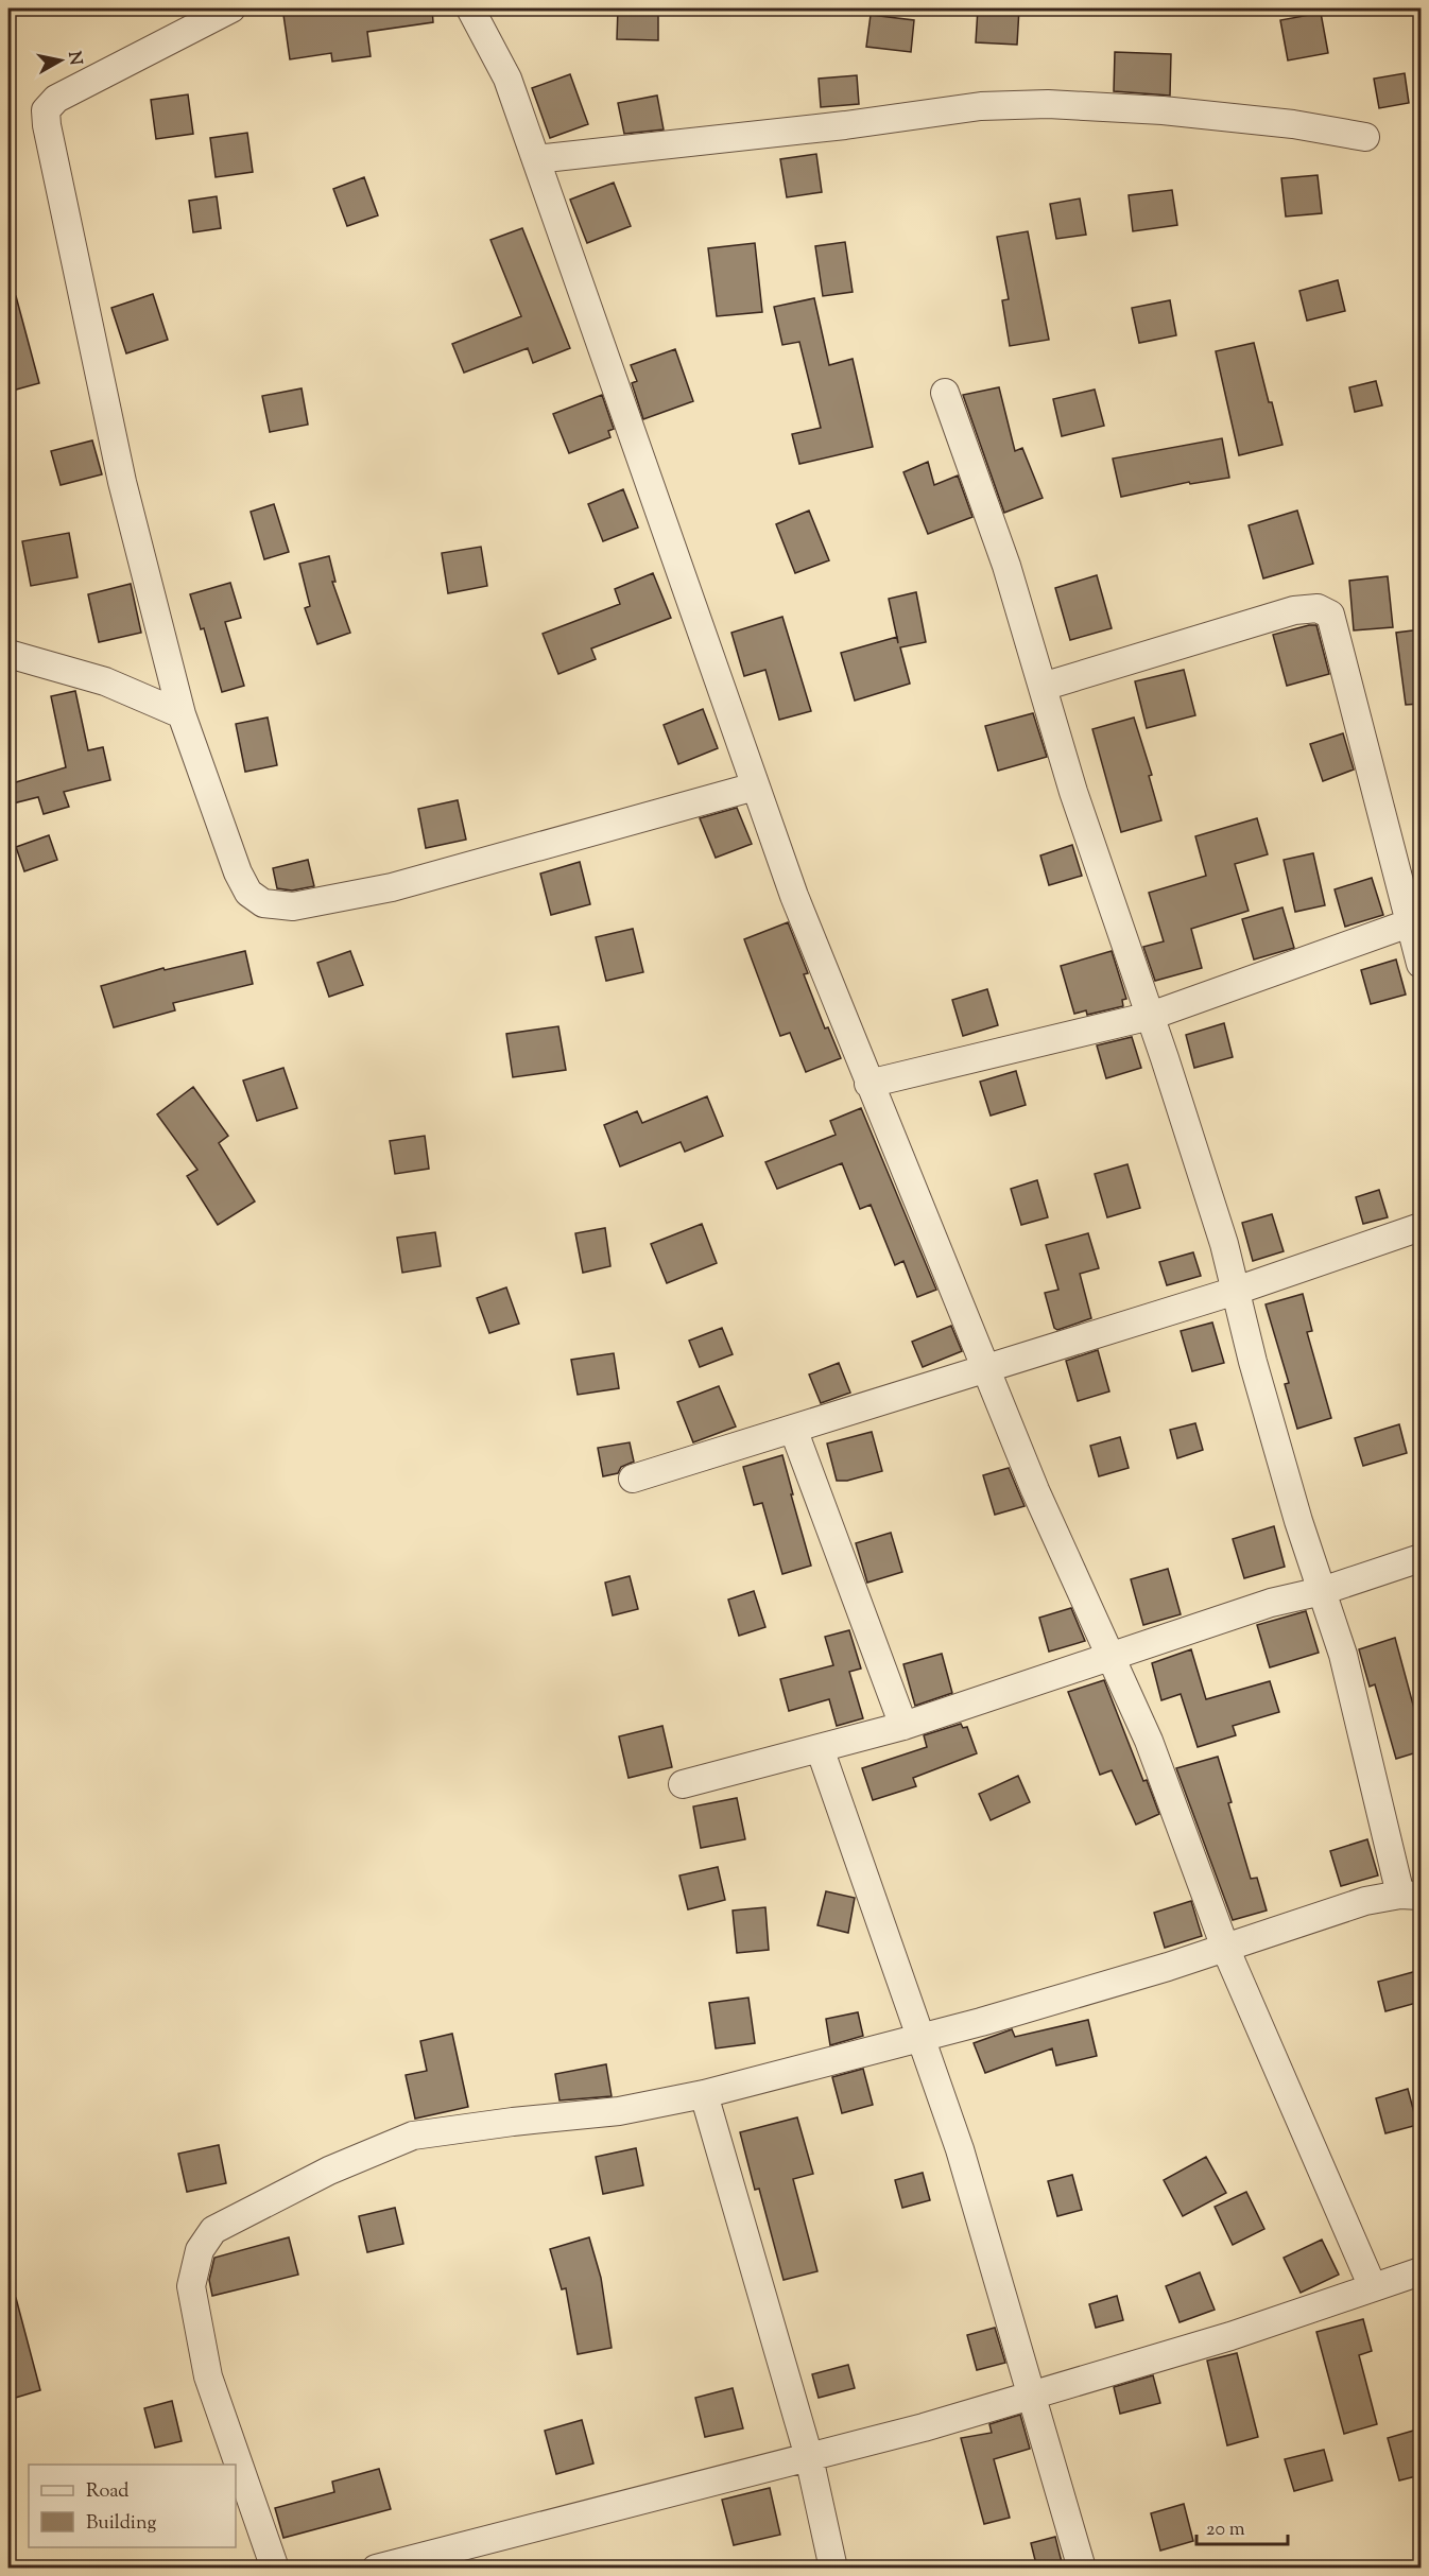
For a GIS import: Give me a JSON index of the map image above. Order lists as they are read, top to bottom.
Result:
{
  "legend": ["Road", "Building"],
  "scale_bar": "20 m",
  "north": "right"
}
